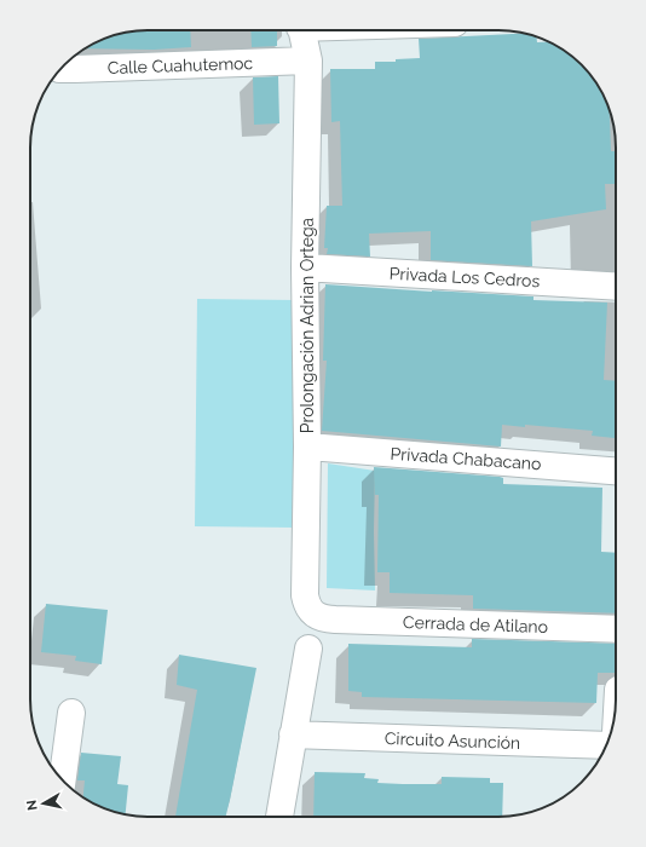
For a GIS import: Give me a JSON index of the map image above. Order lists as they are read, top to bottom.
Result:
{
  "streets": {
    "street": [
      "Calle Cuahutemoc",
      "Privada Los Cedros",
      "Prolongación Adrian Ortega",
      "Privada Chabacano",
      "Cerrada de Atilano",
      "Circuito Asunción"
    ]
  },
  "crossings": [
    ["Calle Cuahutemoc", "Prolongación Adrian Ortega"],
    ["Privada Los Cedros", "Prolongación Adrian Ortega"],
    ["Prolongación Adrian Ortega", "Privada Chabacano"],
    ["Prolongación Adrian Ortega", "Cerrada de Atilano"]
  ],
  "north": "left"
}
